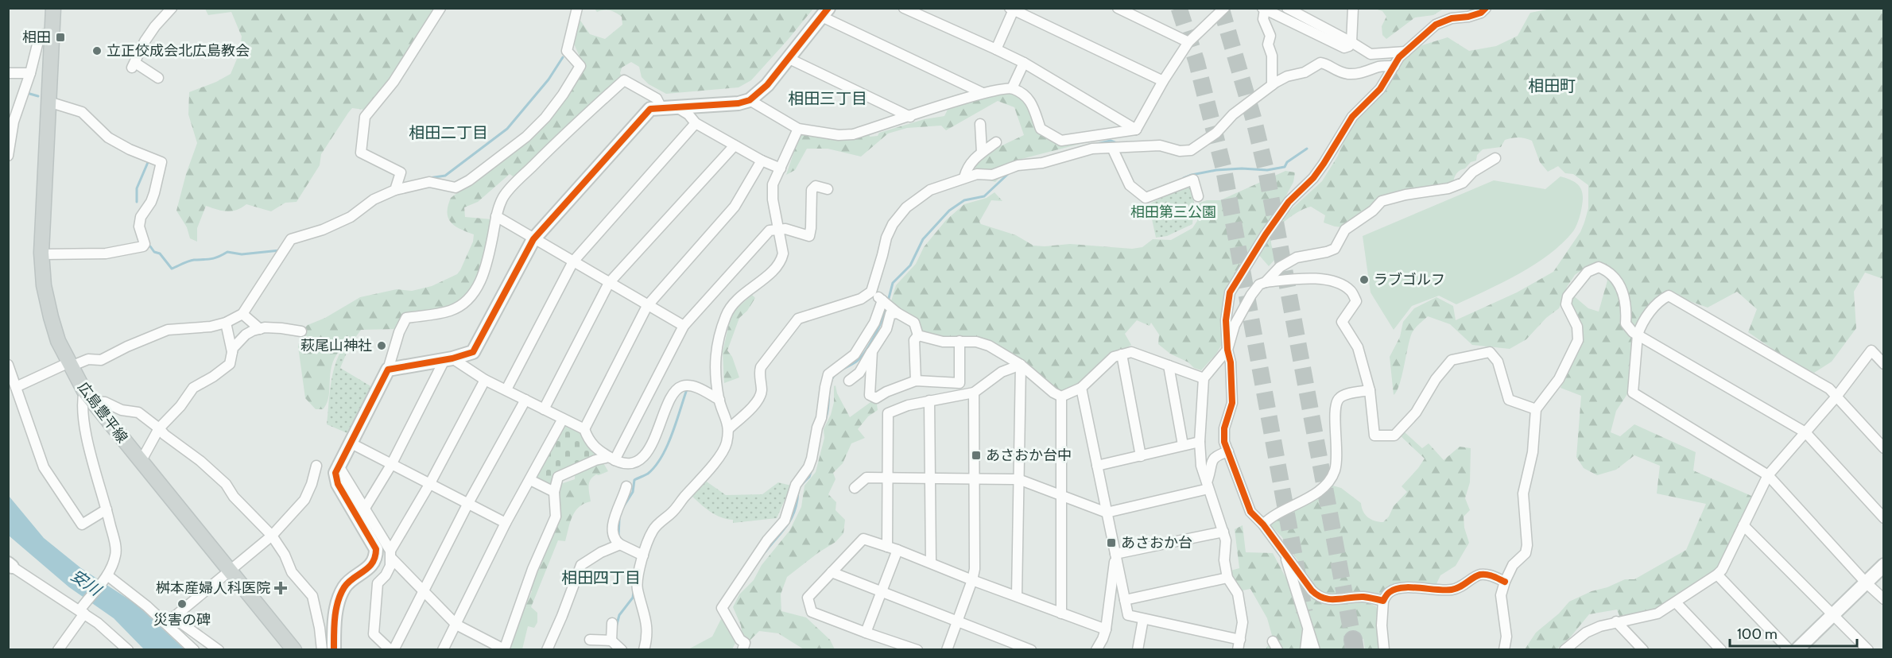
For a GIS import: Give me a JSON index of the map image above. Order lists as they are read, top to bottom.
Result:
{
  "streets": {
    "main road": ["広島豊平線"]
  },
  "districts": [
    "相田町",
    "相田三丁目",
    "相田二丁目",
    "相田四丁目"
  ],
  "water": ["安川"],
  "parks": ["相田第三公園"],
  "places": {
    "transit": ["相田", "あさおか台中", "あさおか台"],
    "other": [
      "立正佼成会北広島教会",
      "ラブゴルフ",
      "萩尾山神社",
      "災害の碑"
    ],
    "health": ["桝本産婦人科医院"]
  },
  "scale_bar": "100 m"
}
